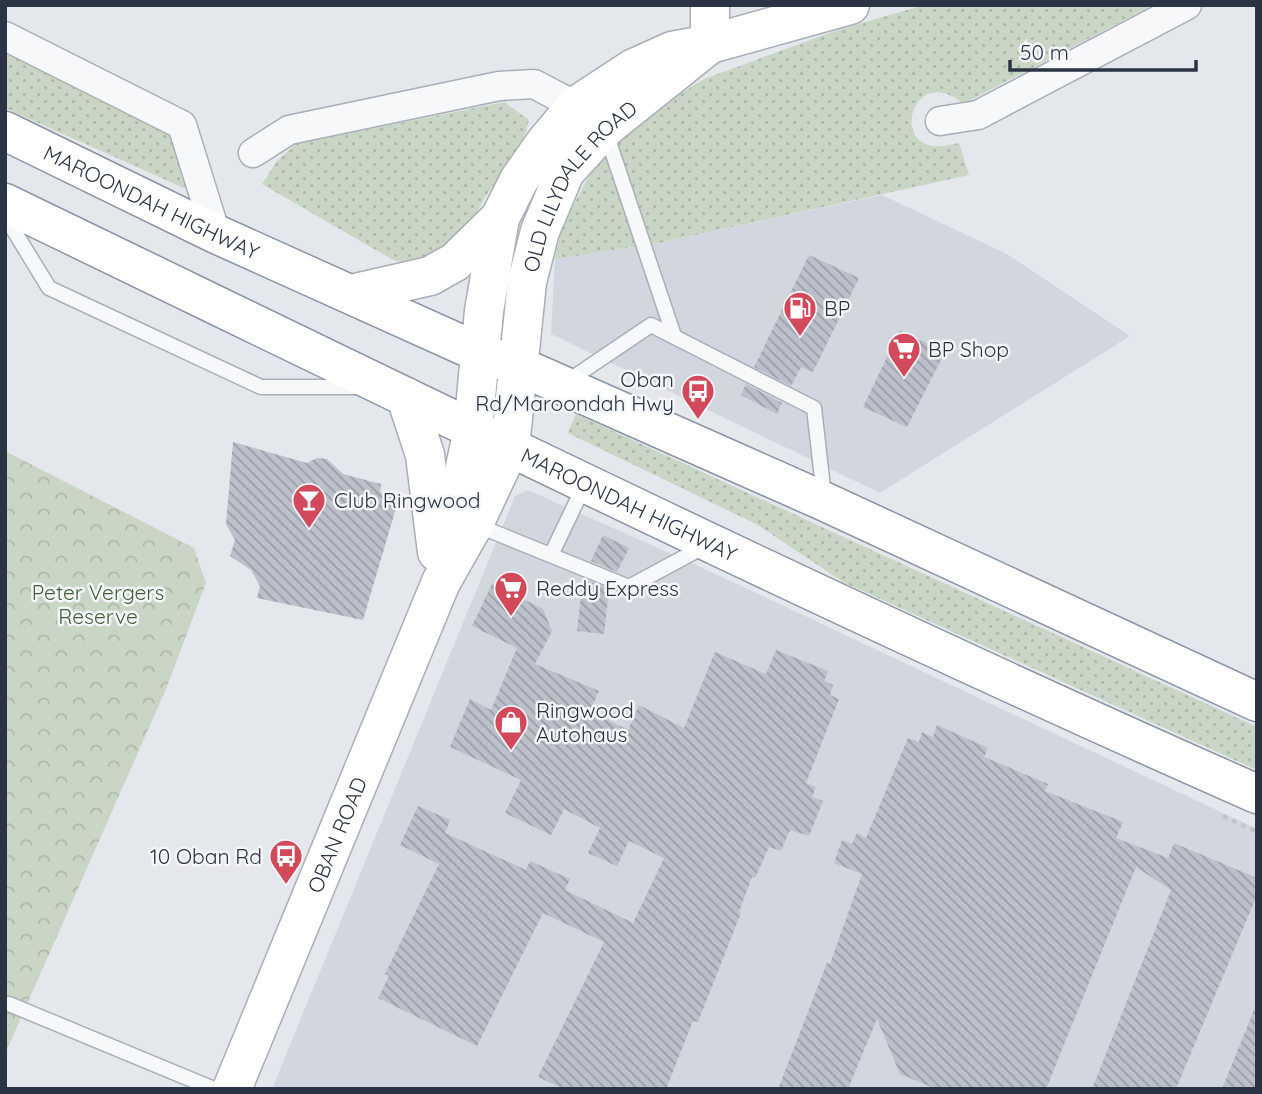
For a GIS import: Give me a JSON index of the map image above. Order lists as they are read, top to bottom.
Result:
{
  "streets": {
    "main road": ["OLD LILYDALE ROAD", "MAROONDAH HIGHWAY", "OBAN ROAD"]
  },
  "crossings": [
    ["OLD LILYDALE ROAD", "MAROONDAH HIGHWAY"],
    ["OLD LILYDALE ROAD", "OBAN ROAD"],
    ["MAROONDAH HIGHWAY", "OBAN ROAD"]
  ],
  "parks": ["Peter Vergers Reserve"],
  "places": {
    "fuel station": ["BP"],
    "supermarket": ["BP Shop", "Reddy Express"],
    "bus stop": ["Oban Rd/Maroondah Hwy", "10 Oban Rd"],
    "bar": ["Club Ringwood"],
    "shop": ["Ringwood Autohaus"]
  },
  "scale_bar": "50 m"
}
